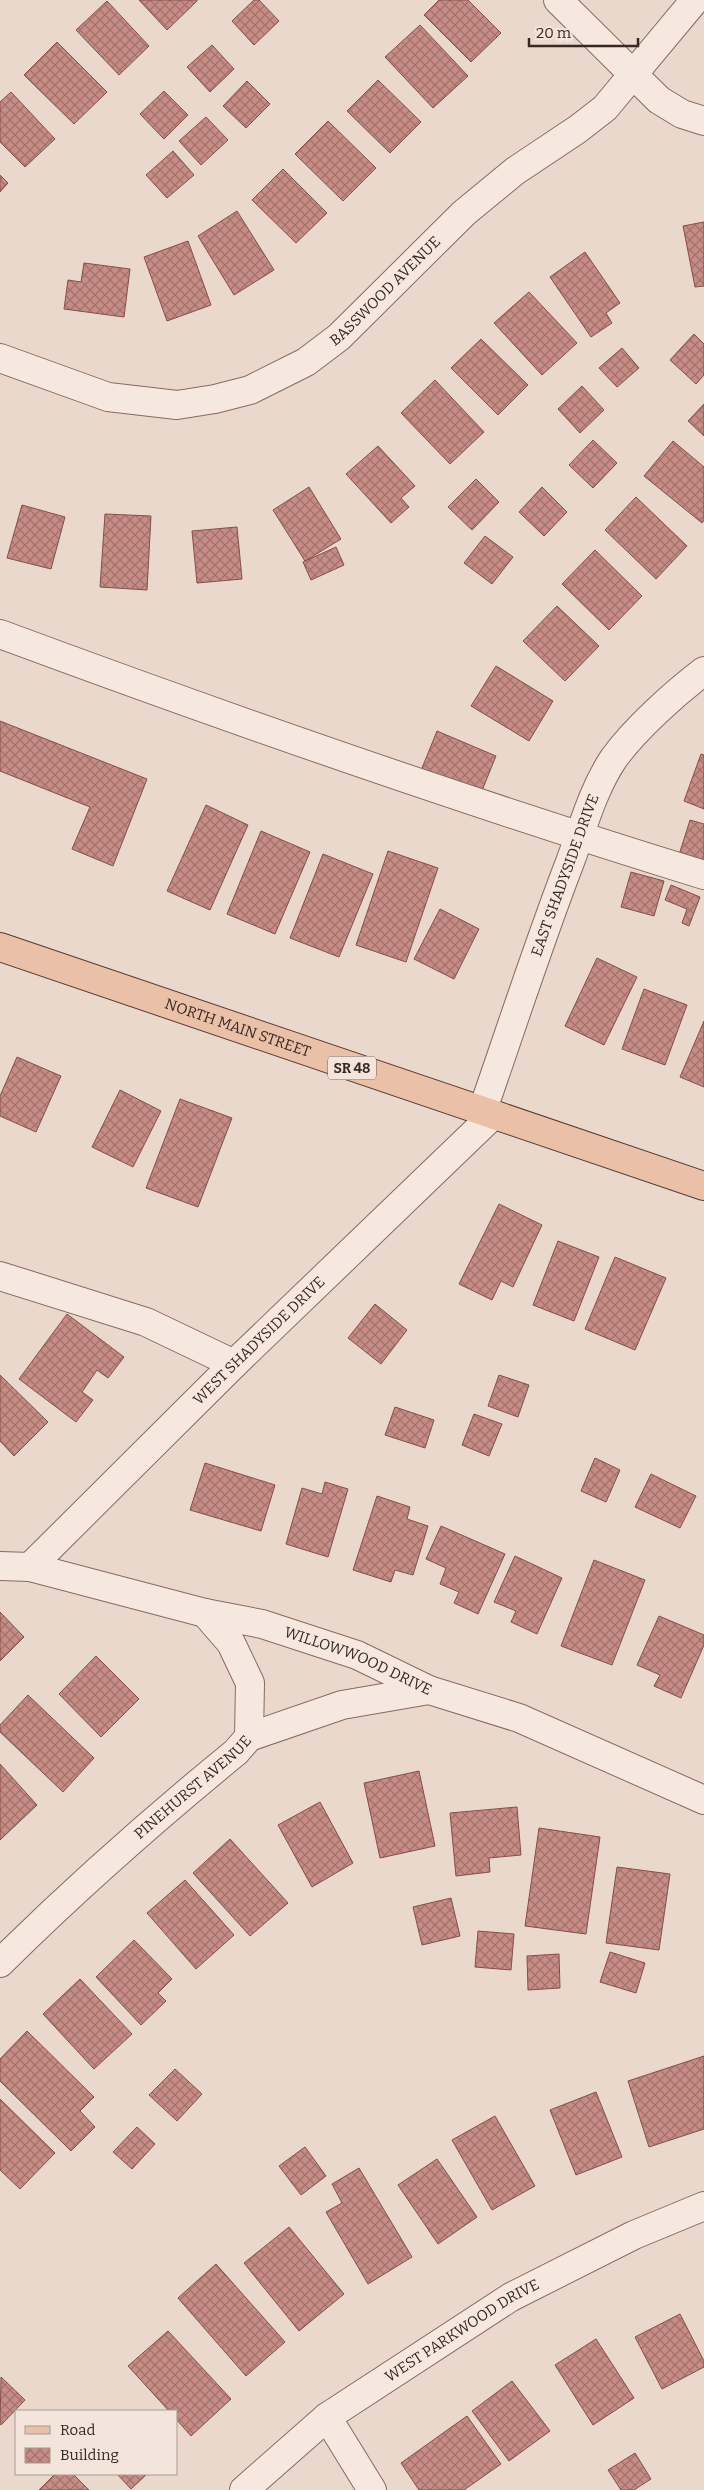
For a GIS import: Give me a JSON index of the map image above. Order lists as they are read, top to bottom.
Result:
{
  "streets": {
    "main road": ["NORTH MAIN STREET", "SR 48"],
    "street": [
      "BASSWOOD AVENUE",
      "EAST SHADYSIDE DRIVE",
      "WEST SHADYSIDE DRIVE",
      "WILLOWWOOD DRIVE",
      "PINEHURST AVENUE",
      "WEST PARKWOOD DRIVE"
    ]
  },
  "crossings": [
    ["EAST SHADYSIDE DRIVE", "NORTH MAIN STREET"],
    ["EAST SHADYSIDE DRIVE", "WEST SHADYSIDE DRIVE"],
    ["NORTH MAIN STREET", "WEST SHADYSIDE DRIVE"],
    ["WEST SHADYSIDE DRIVE", "WILLOWWOOD DRIVE"],
    ["WILLOWWOOD DRIVE", "PINEHURST AVENUE"]
  ],
  "legend": ["Road", "Building"],
  "scale_bar": "20 m"
}
